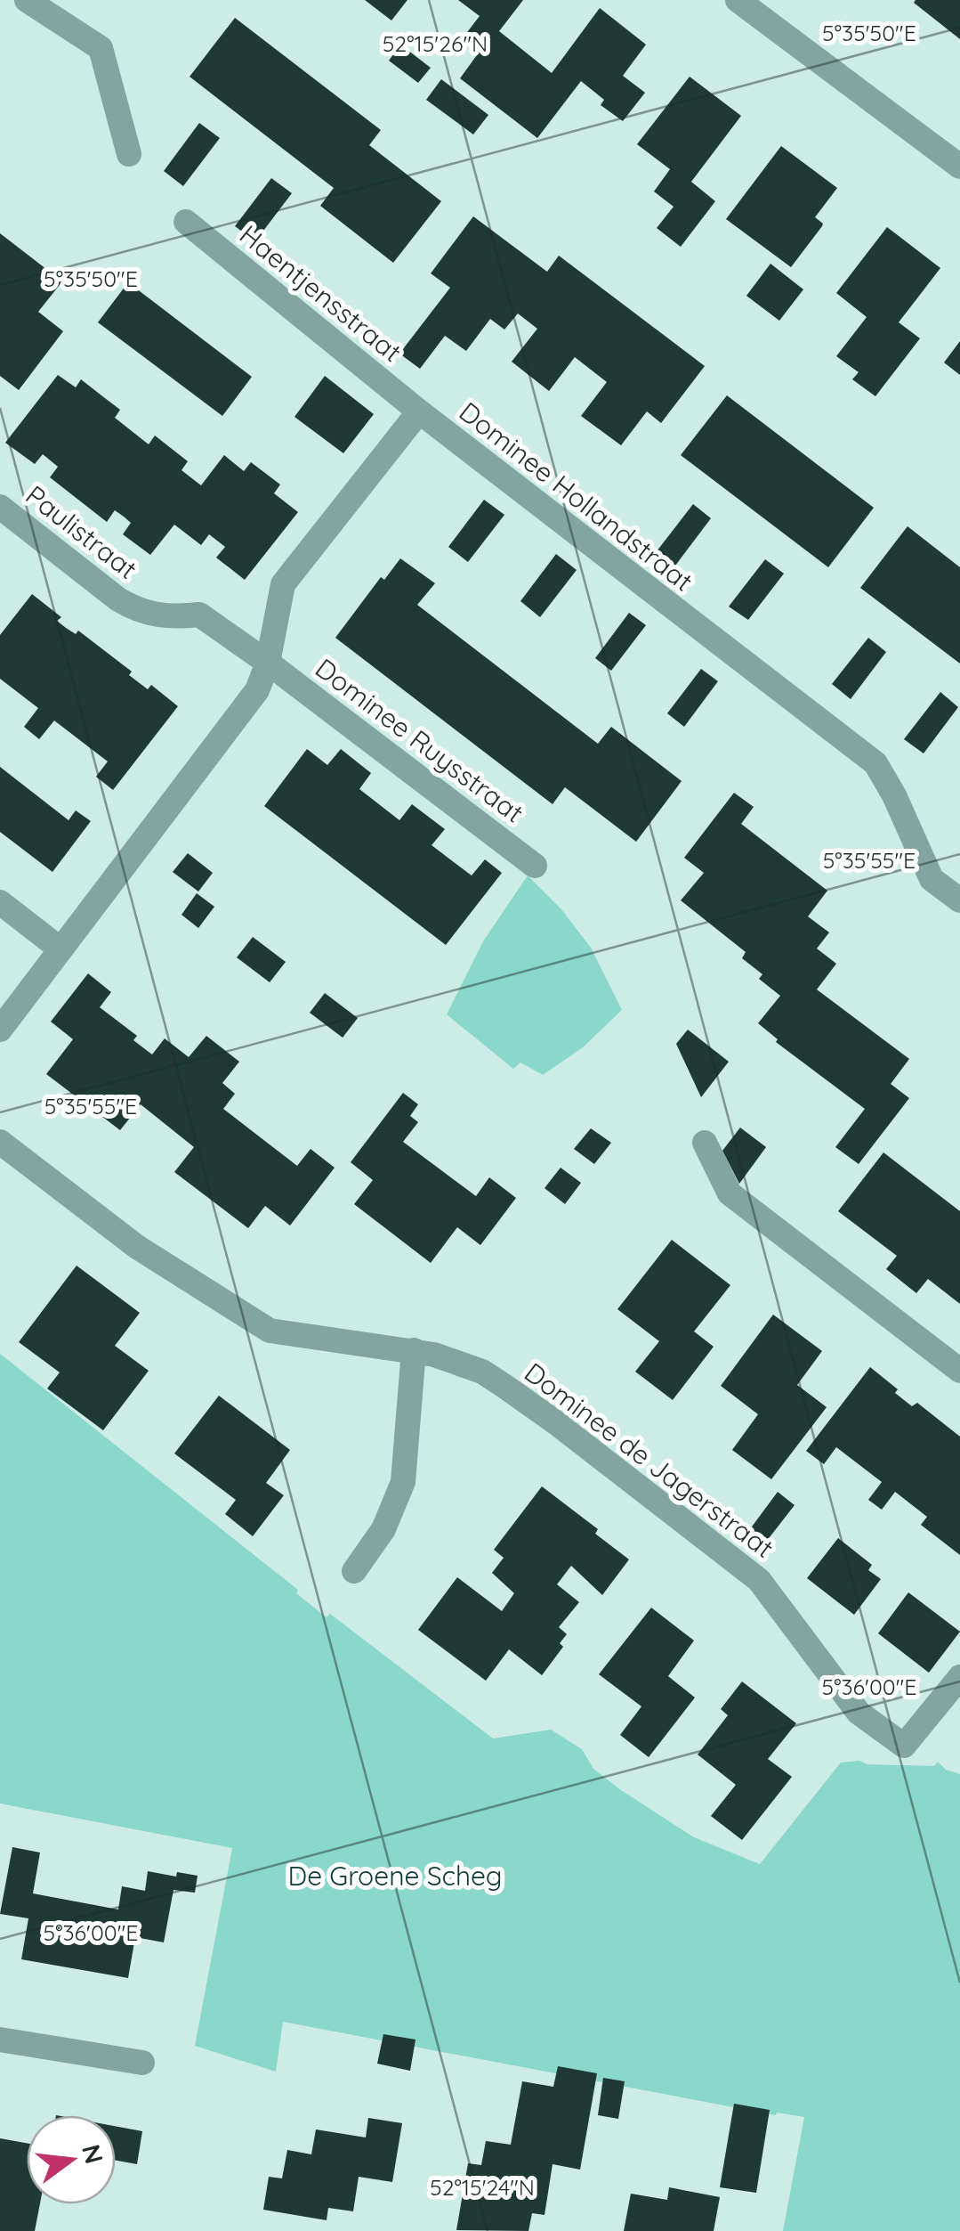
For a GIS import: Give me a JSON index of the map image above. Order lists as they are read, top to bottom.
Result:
{
  "streets": {
    "street": [
      "Haentjensstraat",
      "Dominee Hollandstraat",
      "Paulistraat",
      "Dominee Ruysstraat",
      "Dominee de Jagerstraat"
    ]
  },
  "crossings": [
    ["Haentjensstraat", "Dominee Hollandstraat"],
    ["Dominee Hollandstraat", "Paulistraat"],
    ["Dominee Hollandstraat", "Dominee Ruysstraat"],
    ["Paulistraat", "Dominee Ruysstraat"]
  ],
  "parks": ["De Groene Scheg"],
  "north": "right",
  "coordinates": [
    "5°35'50\"E",
    "52°15'26\"N",
    "5°35'55\"E",
    "5°36'00\"E",
    "52°15'24\"N"
  ]
}
